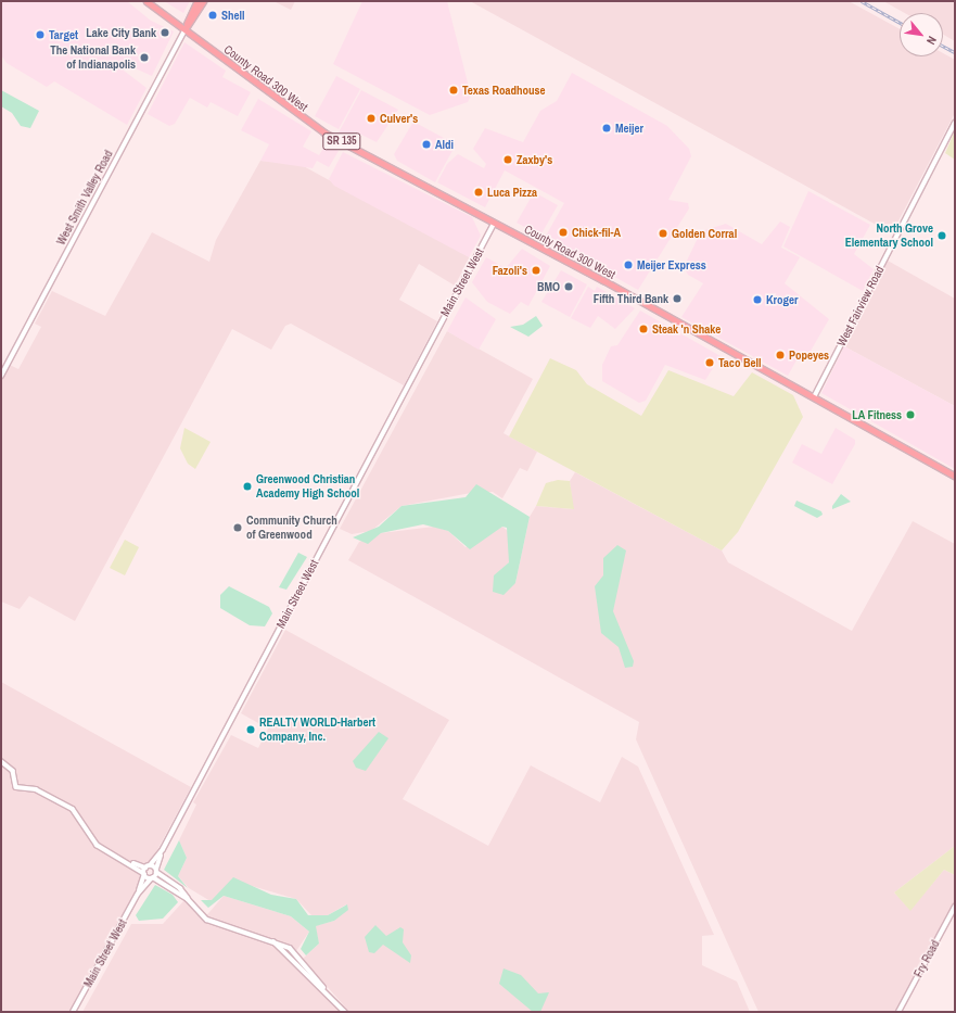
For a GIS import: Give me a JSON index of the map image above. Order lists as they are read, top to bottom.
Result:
{
  "streets": {
    "main road": [
      "County Road 300 West",
      "SR 135",
      "West Smith Valley Road",
      "Main Street West"
    ],
    "street": ["West Fairview Road", "Fry Road"]
  },
  "crossings": [
    ["County Road 300 West", "SR 135"],
    ["County Road 300 West", "West Smith Valley Road"],
    ["County Road 300 West", "Main Street West"],
    ["County Road 300 West", "West Fairview Road"],
    ["SR 135", "West Smith Valley Road"]
  ],
  "places": [
    "Shell",
    "Lake City Bank",
    "Target",
    "The National Bank of Indianapolis",
    "Texas Roadhouse",
    "Culver's",
    "Meijer",
    "Aldi",
    "Zaxby's",
    "Luca Pizza",
    "Chick-fil-A",
    "Golden Corral",
    "North Grove Elementary School",
    "Meijer Express",
    "Fazoli's",
    "BMO",
    "Fifth Third Bank",
    "Kroger",
    "Steak 'n Shake",
    "Popeyes",
    "Taco Bell",
    "LA Fitness",
    "Greenwood Christian Academy High School",
    "Community Church of Greenwood",
    "REALTY WORLD-Harbert Company, Inc."
  ],
  "north": "bottom right"
}
